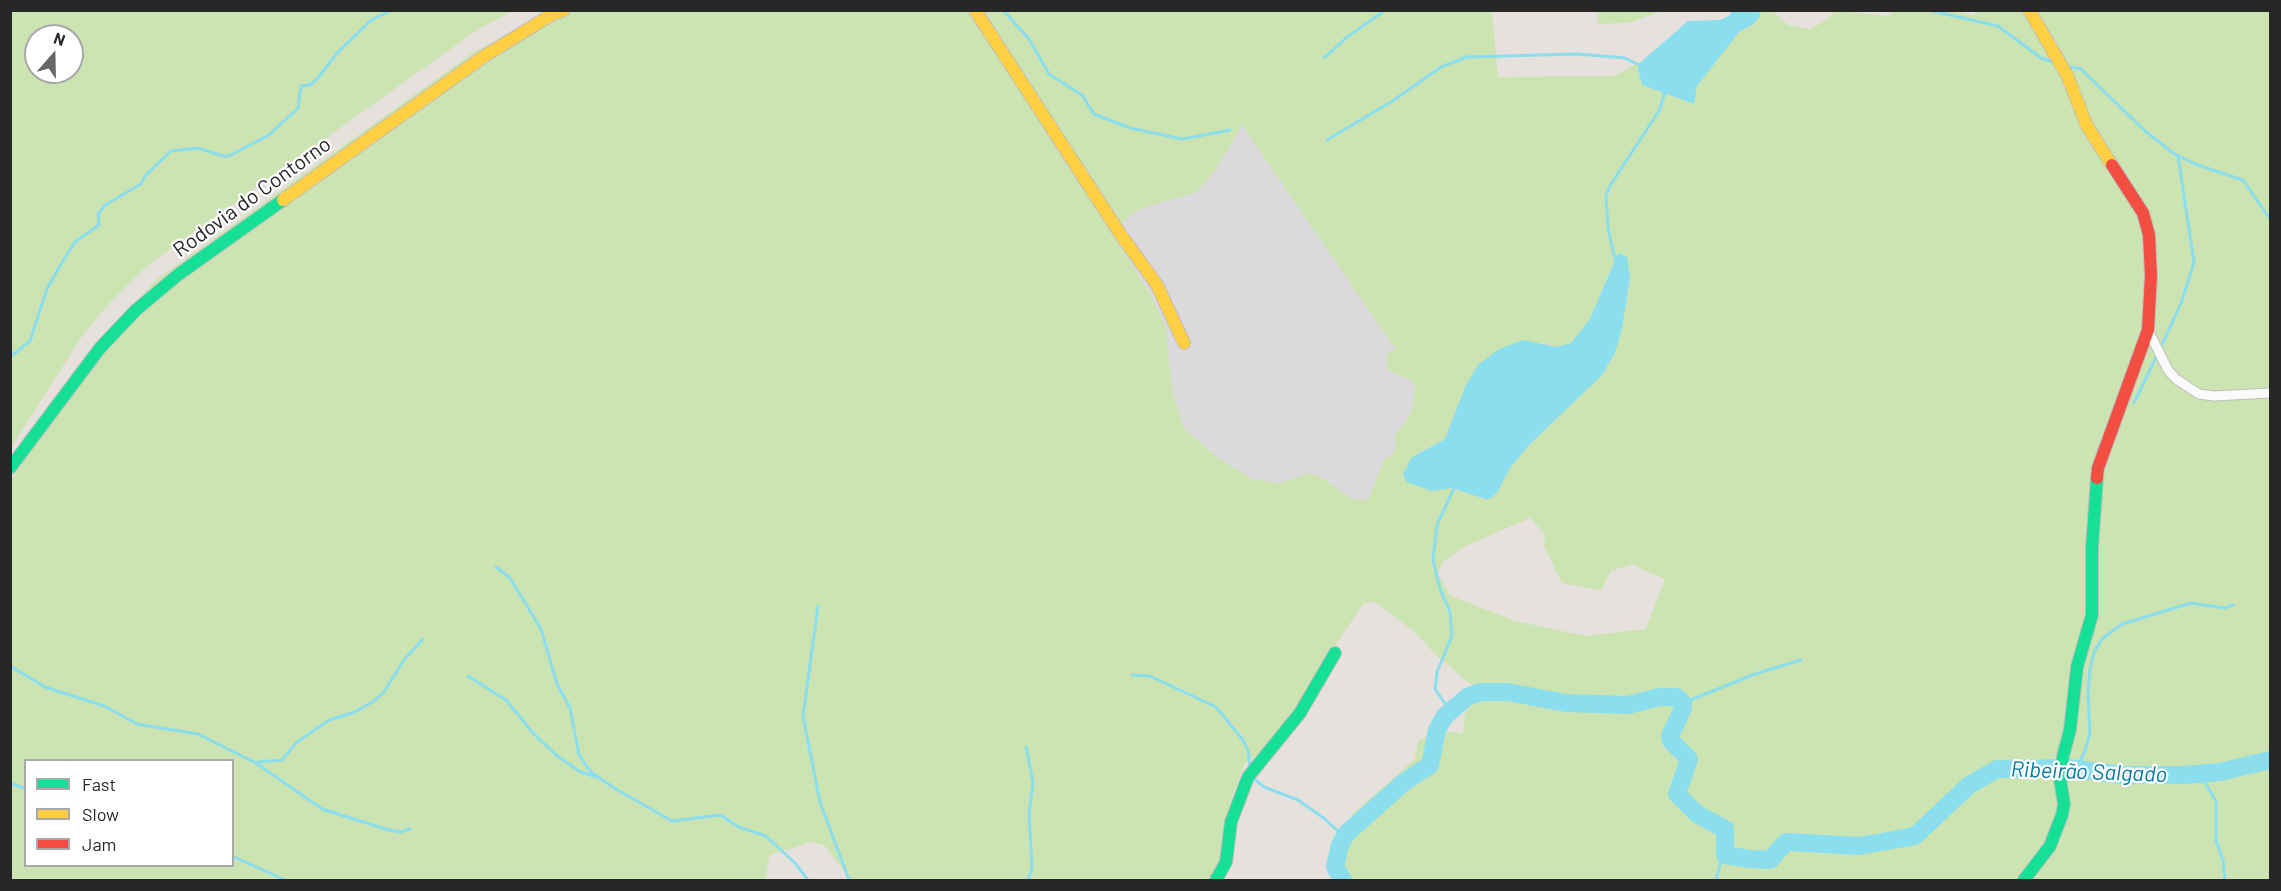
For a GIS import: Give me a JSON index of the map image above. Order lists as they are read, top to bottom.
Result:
{
  "streets": {
    "street": ["Rodovia do Contorno"]
  },
  "water": ["Ribeirão Salgado"],
  "legend": ["Fast", "Slow", "Jam"],
  "north": "top"
}
